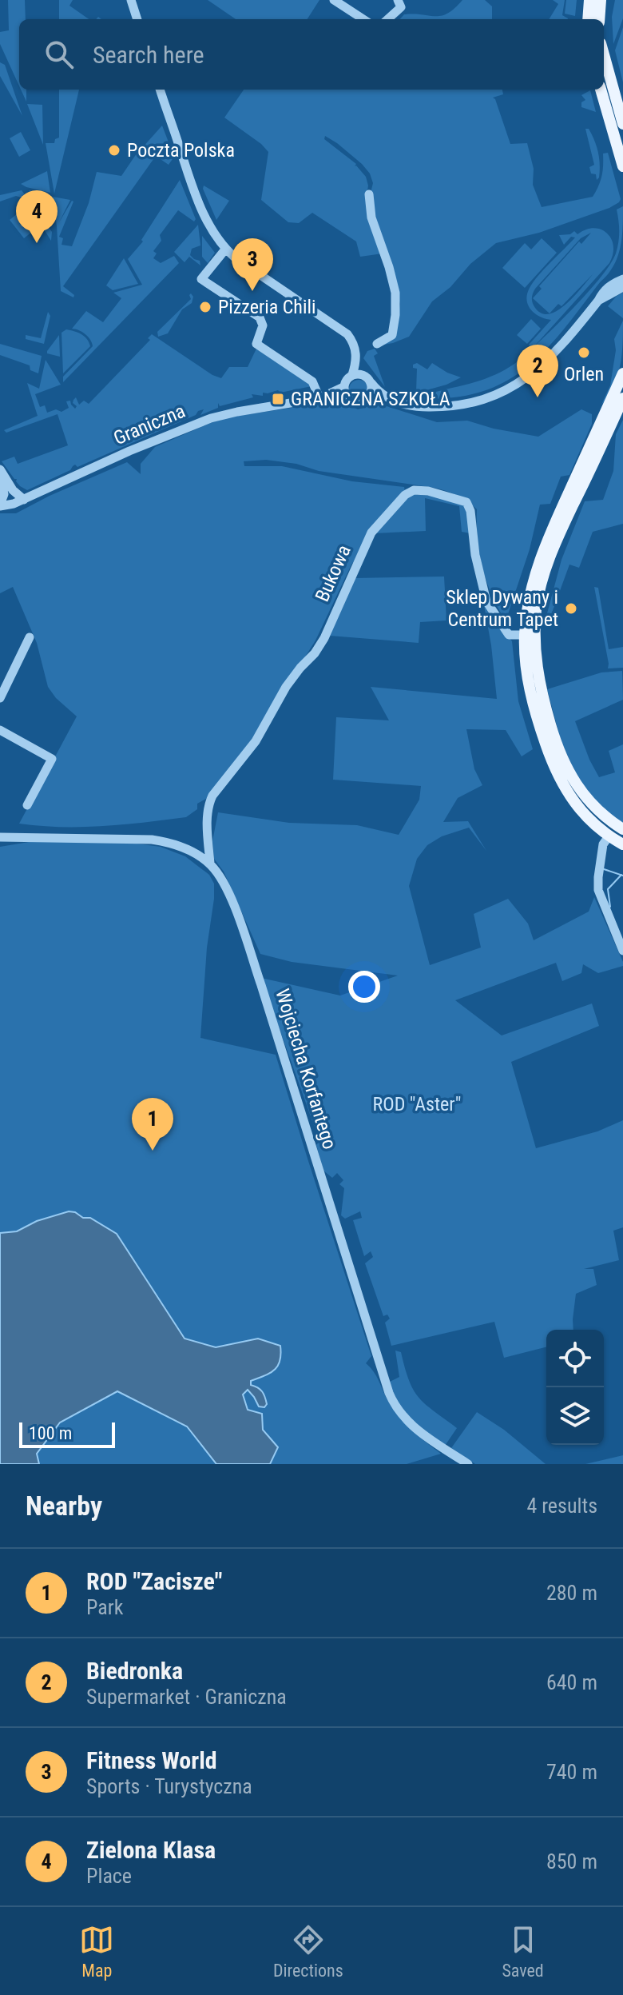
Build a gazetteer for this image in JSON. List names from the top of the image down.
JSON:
{
  "streets": {
    "street": ["Graniczna", "Bukowa", "Wojciecha Korfantego"]
  },
  "crossings": [
    ["Bukowa", "Wojciecha Korfantego"]
  ],
  "parks": ["ROD \"Aster\""],
  "places": {
    "other": [
      "Poczta Polska",
      "Pizzeria Chili",
      "Orlen",
      "Sklep Dywany i Centrum Tapet"
    ],
    "transit": ["GRANICZNA SZKOŁA"]
  },
  "scale_bar": "100 m",
  "page": {
    "search": "Search here",
    "pins": [
      "4",
      "3",
      "2",
      "1"
    ],
    "scale": "100 m",
    "heading": ["Nearby", "4 results"],
    "list": [
      {
        "mark": "1",
        "name": "ROD \"Zacisze\"",
        "note": "Park",
        "value": "280 m"
      },
      {
        "mark": "2",
        "name": "Biedronka",
        "note": "Supermarket · Graniczna",
        "value": "640 m"
      },
      {
        "mark": "3",
        "name": "Fitness World",
        "note": "Sports · Turystyczna",
        "value": "740 m"
      },
      {
        "mark": "4",
        "name": "Zielona Klasa",
        "note": "Place",
        "value": "850 m"
      }
    ],
    "nav": ["Map", "Directions", "Saved"]
  }
}
